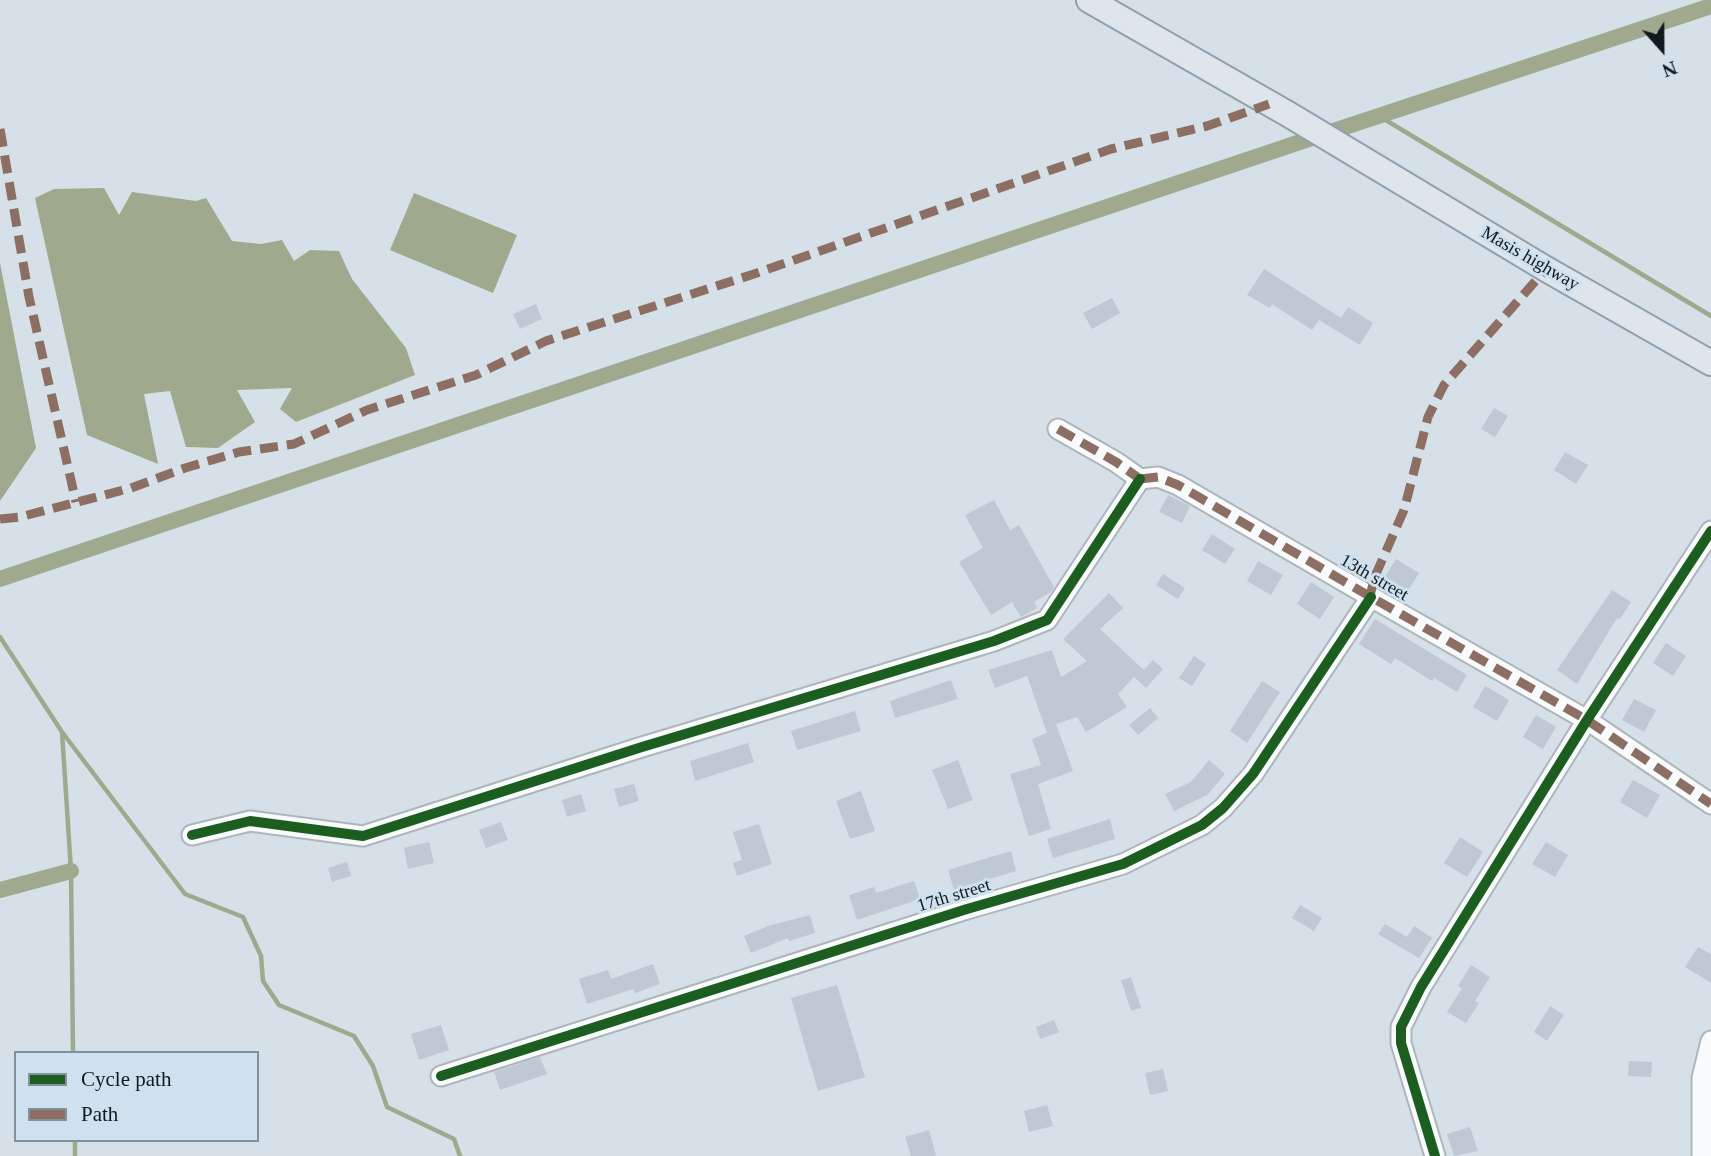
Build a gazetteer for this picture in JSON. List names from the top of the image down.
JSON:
{
  "streets": {
    "main road": ["Masis highway"],
    "street": ["13th street", "17th street"]
  },
  "crossings": [
    ["13th street", "17th street"]
  ],
  "legend": ["Cycle path", "Path"],
  "north": "bottom"
}
